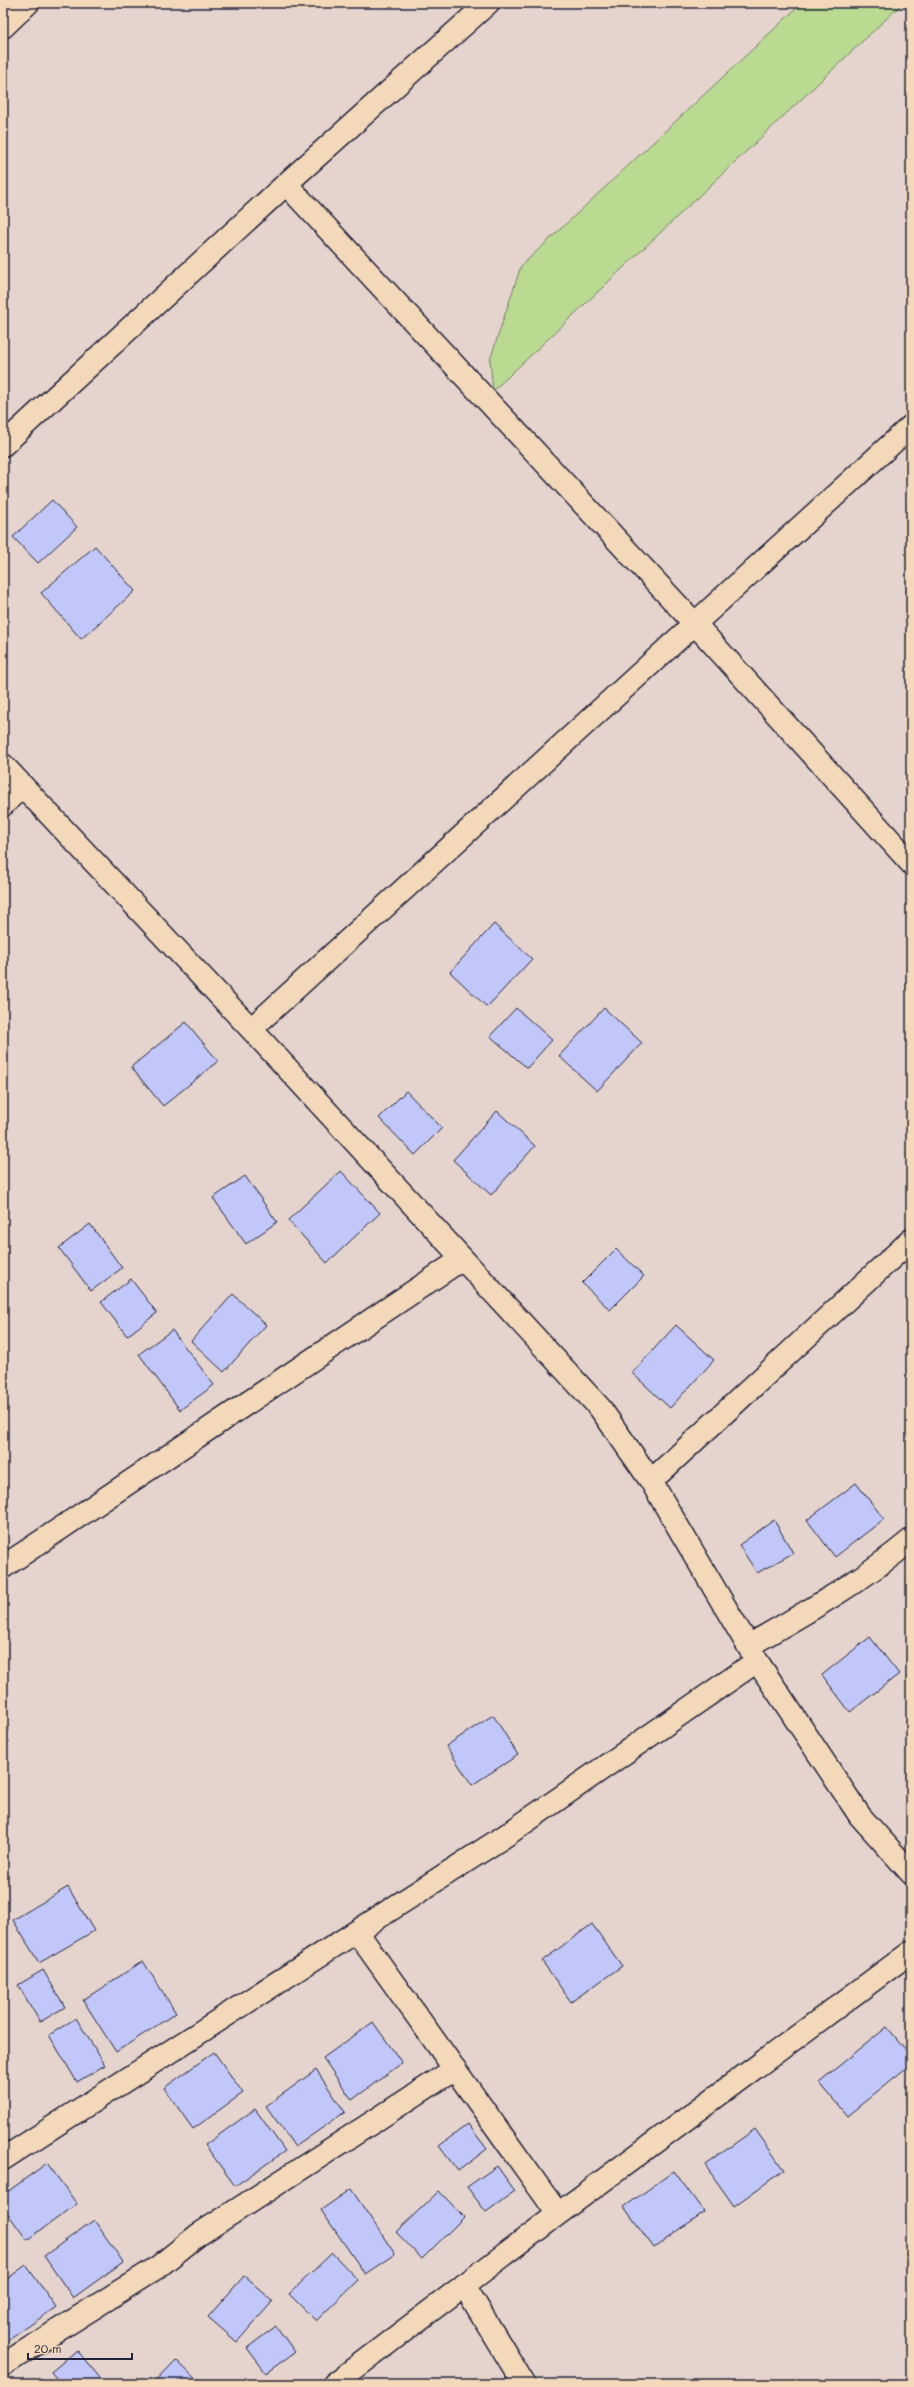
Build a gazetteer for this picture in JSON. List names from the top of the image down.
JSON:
{
  "scale_bar": "20 m"
}
